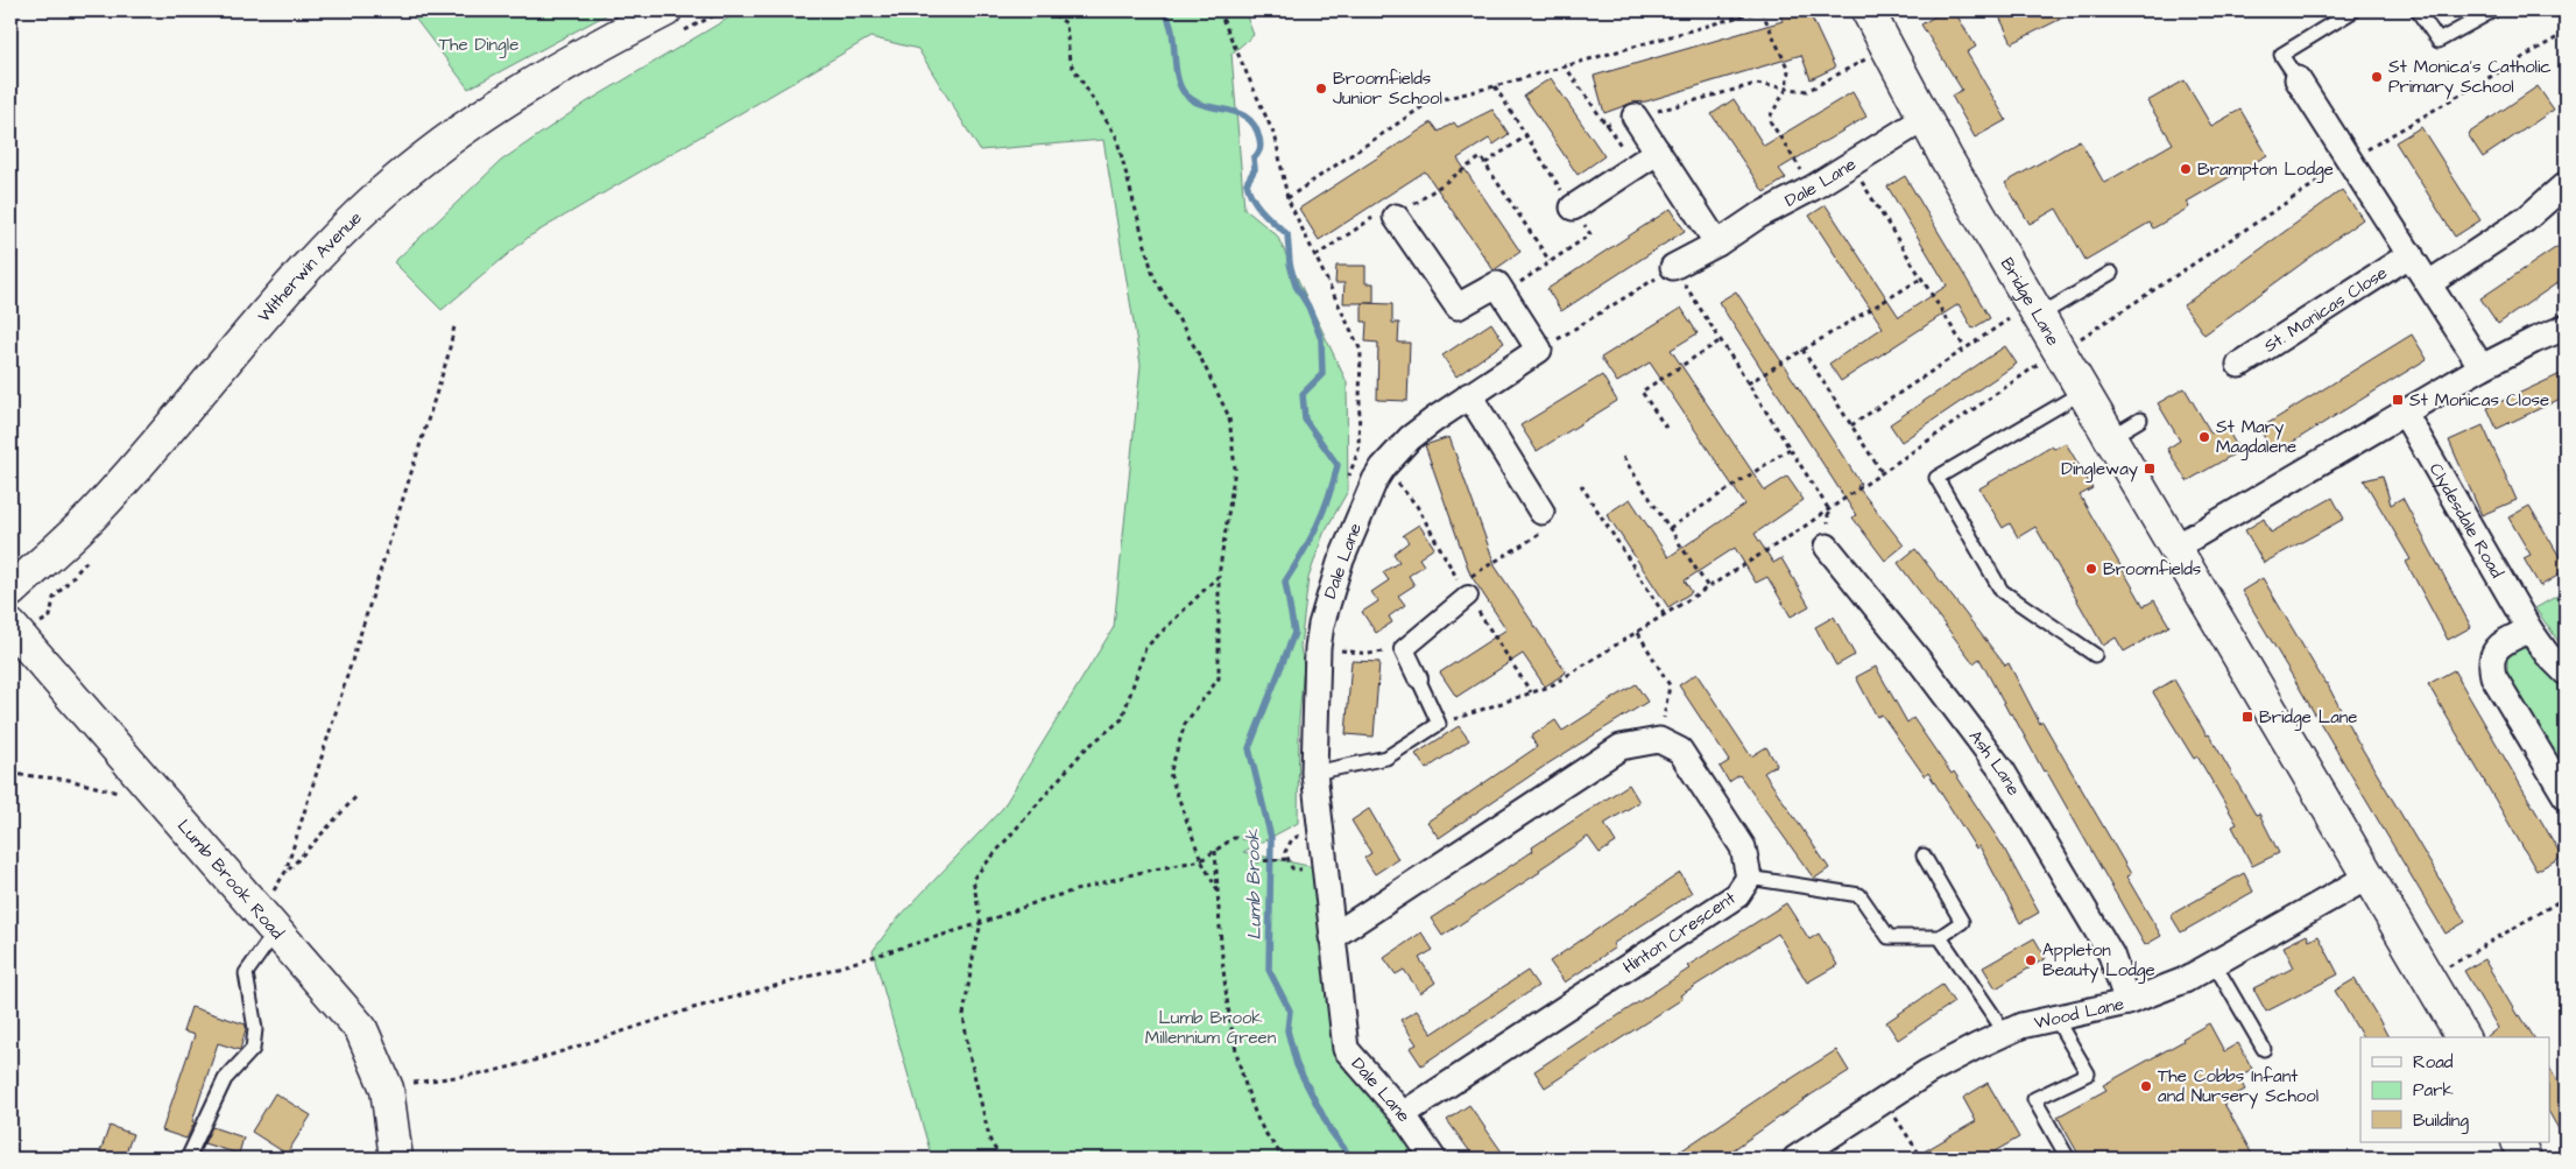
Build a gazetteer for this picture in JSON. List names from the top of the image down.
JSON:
{
  "streets": {
    "street": [
      "Dale Lane",
      "Witherwin Avenue",
      "Bridge Lane",
      "St. Monicas Close",
      "Clydesdale Road",
      "Ash Lane",
      "Lumb Brook Road",
      "Hinton Crescent",
      "Wood Lane"
    ]
  },
  "crossings": [
    ["Dale Lane", "Bridge Lane"],
    ["Dale Lane", "Hinton Crescent"],
    ["Bridge Lane", "Wood Lane"],
    ["Ash Lane", "Wood Lane"]
  ],
  "water": ["Lumb Brook"],
  "parks": ["The Dingle", "Lumb Brook Millennium Green"],
  "places": {
    "other": [
      "St Monica's Catholic Primary School",
      "Broomfields Junior School",
      "Brampton Lodge",
      "St Mary Magdalene",
      "Broomfields",
      "Appleton Beauty Lodge",
      "The Cobbs Infant and Nursery School"
    ],
    "transit": ["St Monicas Close", "Dingleway", "Bridge Lane"]
  },
  "legend": ["Road", "Park", "Building"]
}
